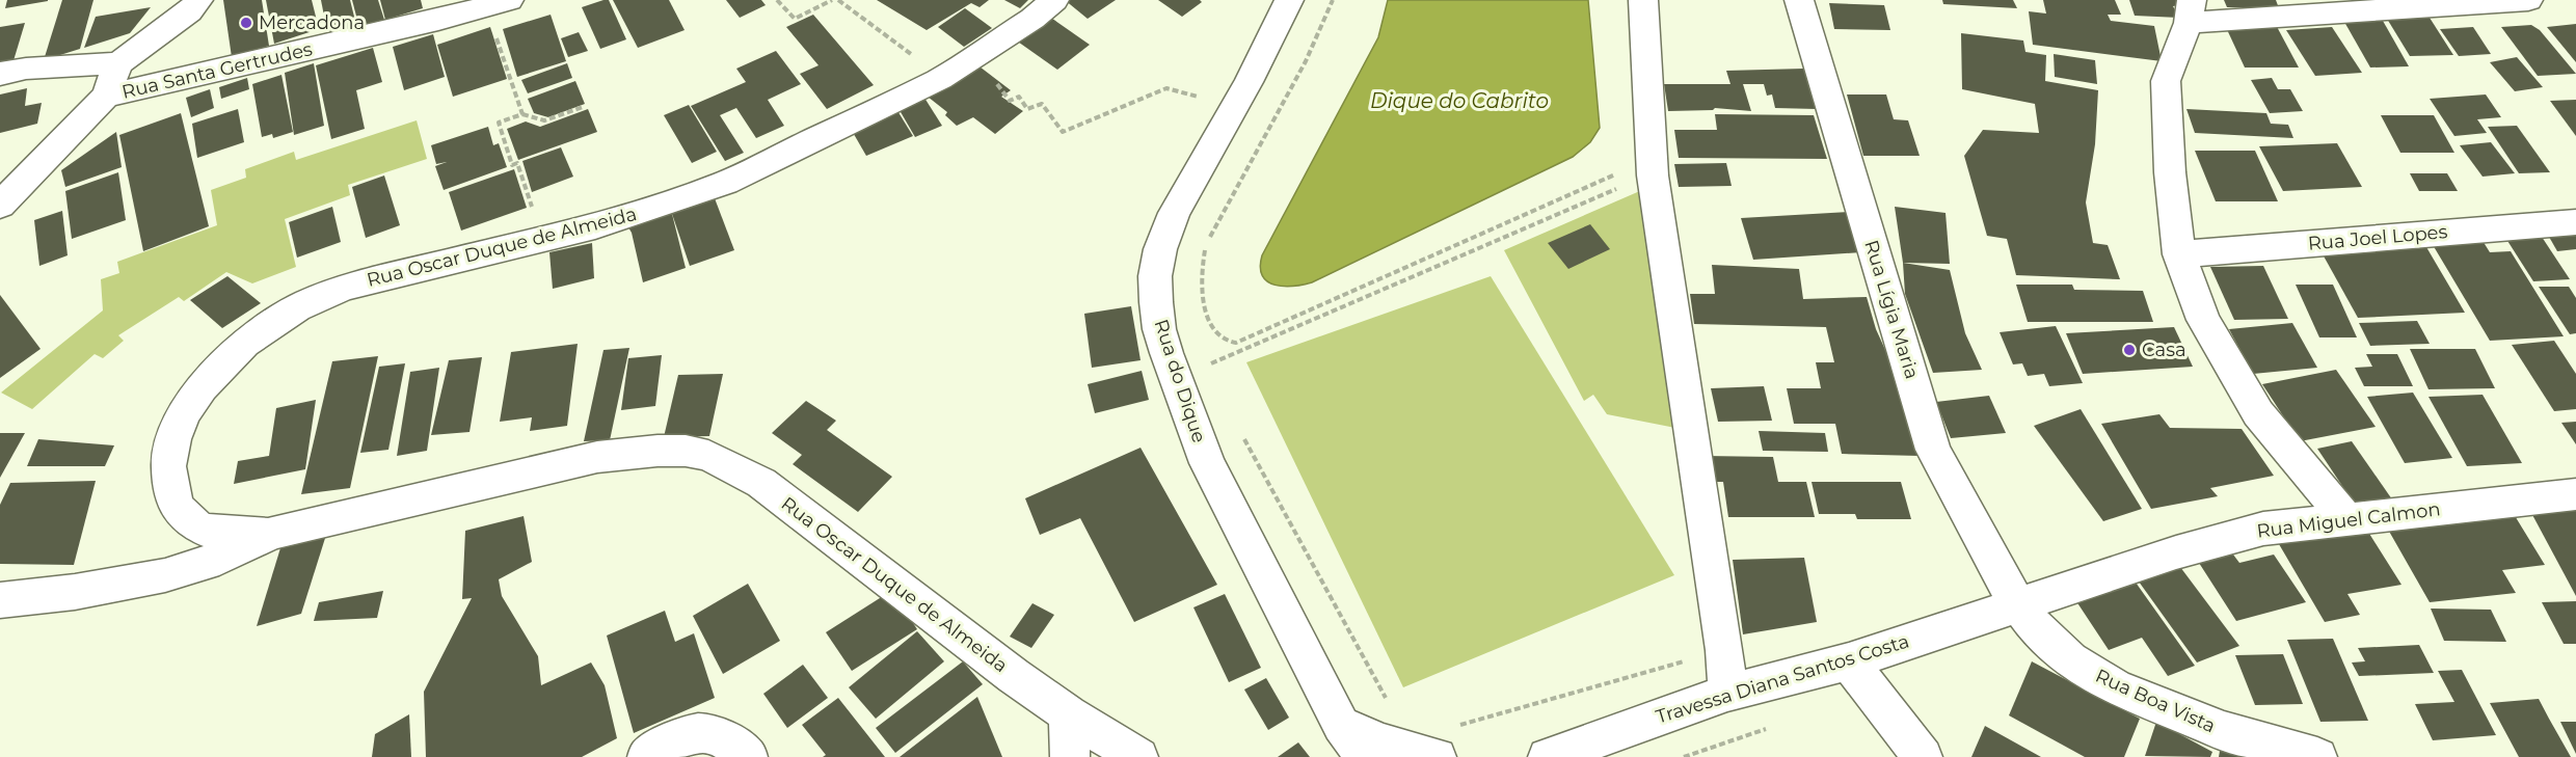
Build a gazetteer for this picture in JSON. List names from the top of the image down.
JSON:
{
  "streets": {
    "street": [
      "Rua Santa Gertrudes",
      "Rua Joel Lopes",
      "Rua Oscar Duque de Almeida",
      "Rua Lígia Maria",
      "Rua do Dique",
      "Rua Miguel Calmon",
      "Travessa Diana Santos Costa",
      "Rua Boa Vista"
    ]
  },
  "crossings": [
    ["Rua Lígia Maria", "Rua Miguel Calmon"],
    ["Rua Lígia Maria", "Travessa Diana Santos Costa"],
    ["Rua Lígia Maria", "Rua Boa Vista"],
    ["Rua Miguel Calmon", "Travessa Diana Santos Costa"],
    ["Rua Miguel Calmon", "Rua Boa Vista"],
    ["Travessa Diana Santos Costa", "Rua Boa Vista"]
  ],
  "water": ["Dique do Cabrito"],
  "places": ["Mercadona", "Casa"]
}
